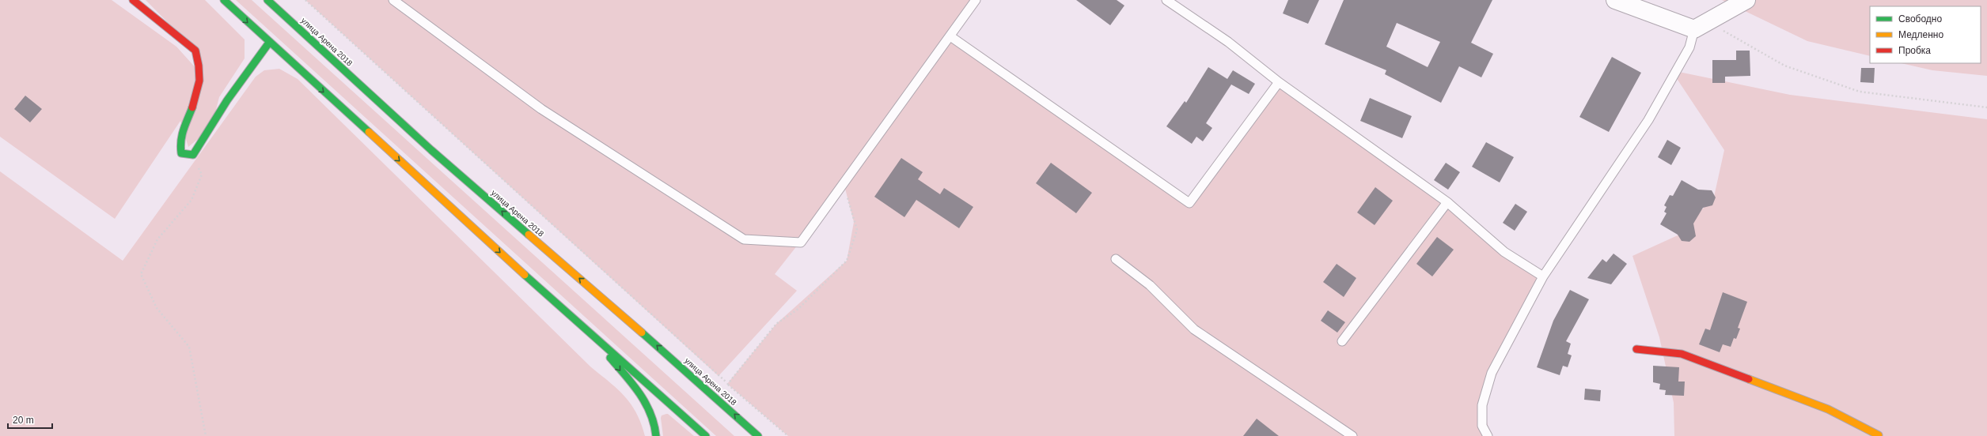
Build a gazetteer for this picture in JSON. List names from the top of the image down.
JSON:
{
  "streets": {
    "main road": ["улица Арена 2018"]
  },
  "legend": ["Свободно", "Медленно", "Пробка"],
  "scale_bar": "20 m"
}
